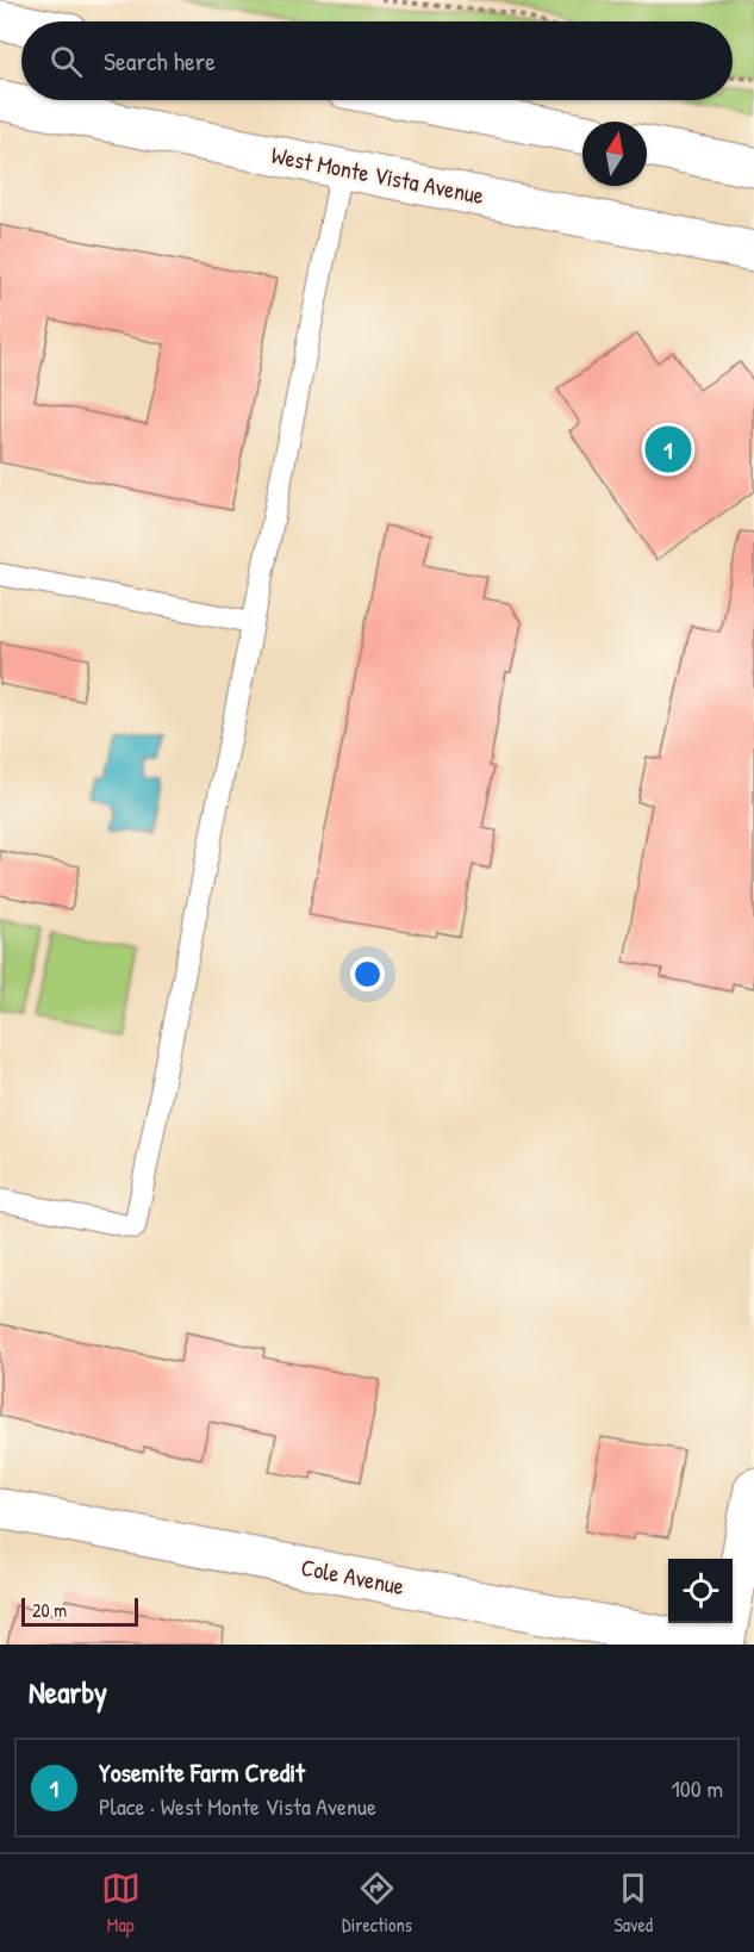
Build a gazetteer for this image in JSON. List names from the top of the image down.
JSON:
{
  "streets": {
    "main road": ["West Monte Vista Avenue", "Cole Avenue"]
  },
  "scale_bar": "20 m",
  "north": "top",
  "page": {
    "search": "Search here",
    "pins": "1",
    "scale": "20 m",
    "heading": "Nearby",
    "list": [
      {
        "mark": "1",
        "name": "Yosemite Farm Credit",
        "note": "Place · West Monte Vista Avenue",
        "value": "100 m"
      }
    ],
    "nav": ["Map", "Directions", "Saved"]
  }
}
